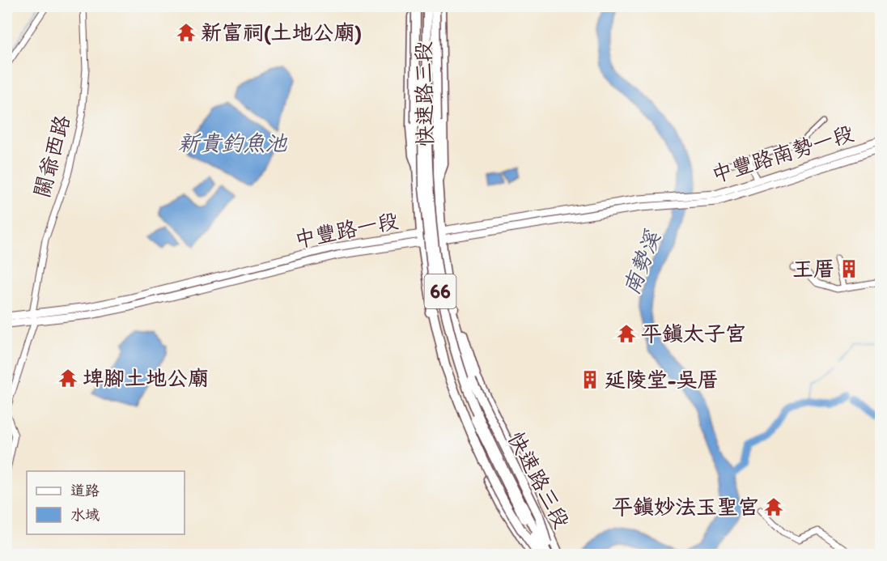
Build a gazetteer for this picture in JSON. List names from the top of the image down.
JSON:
{
  "streets": {
    "main road": [
      "快速路三段",
      "中豐路南勢一段",
      "中豐路一段",
      "66"
    ],
    "street": ["關爺西路"]
  },
  "crossings": [
    ["快速路三段", "中豐路一段"],
    ["快速路三段", "66"],
    ["中豐路南勢一段", "中豐路一段"],
    ["關爺西路", "中豐路一段"]
  ],
  "water": ["新貴釣魚池", "南勢溪"],
  "places": {
    "temple": [
      "新富祠(土地公廟)",
      "平鎮太子宮",
      "埤腳土地公廟",
      "平鎮妙法玉聖宮"
    ],
    "building": ["王厝", "延陵堂-吳厝"]
  },
  "legend": ["道路", "水域"]
}
